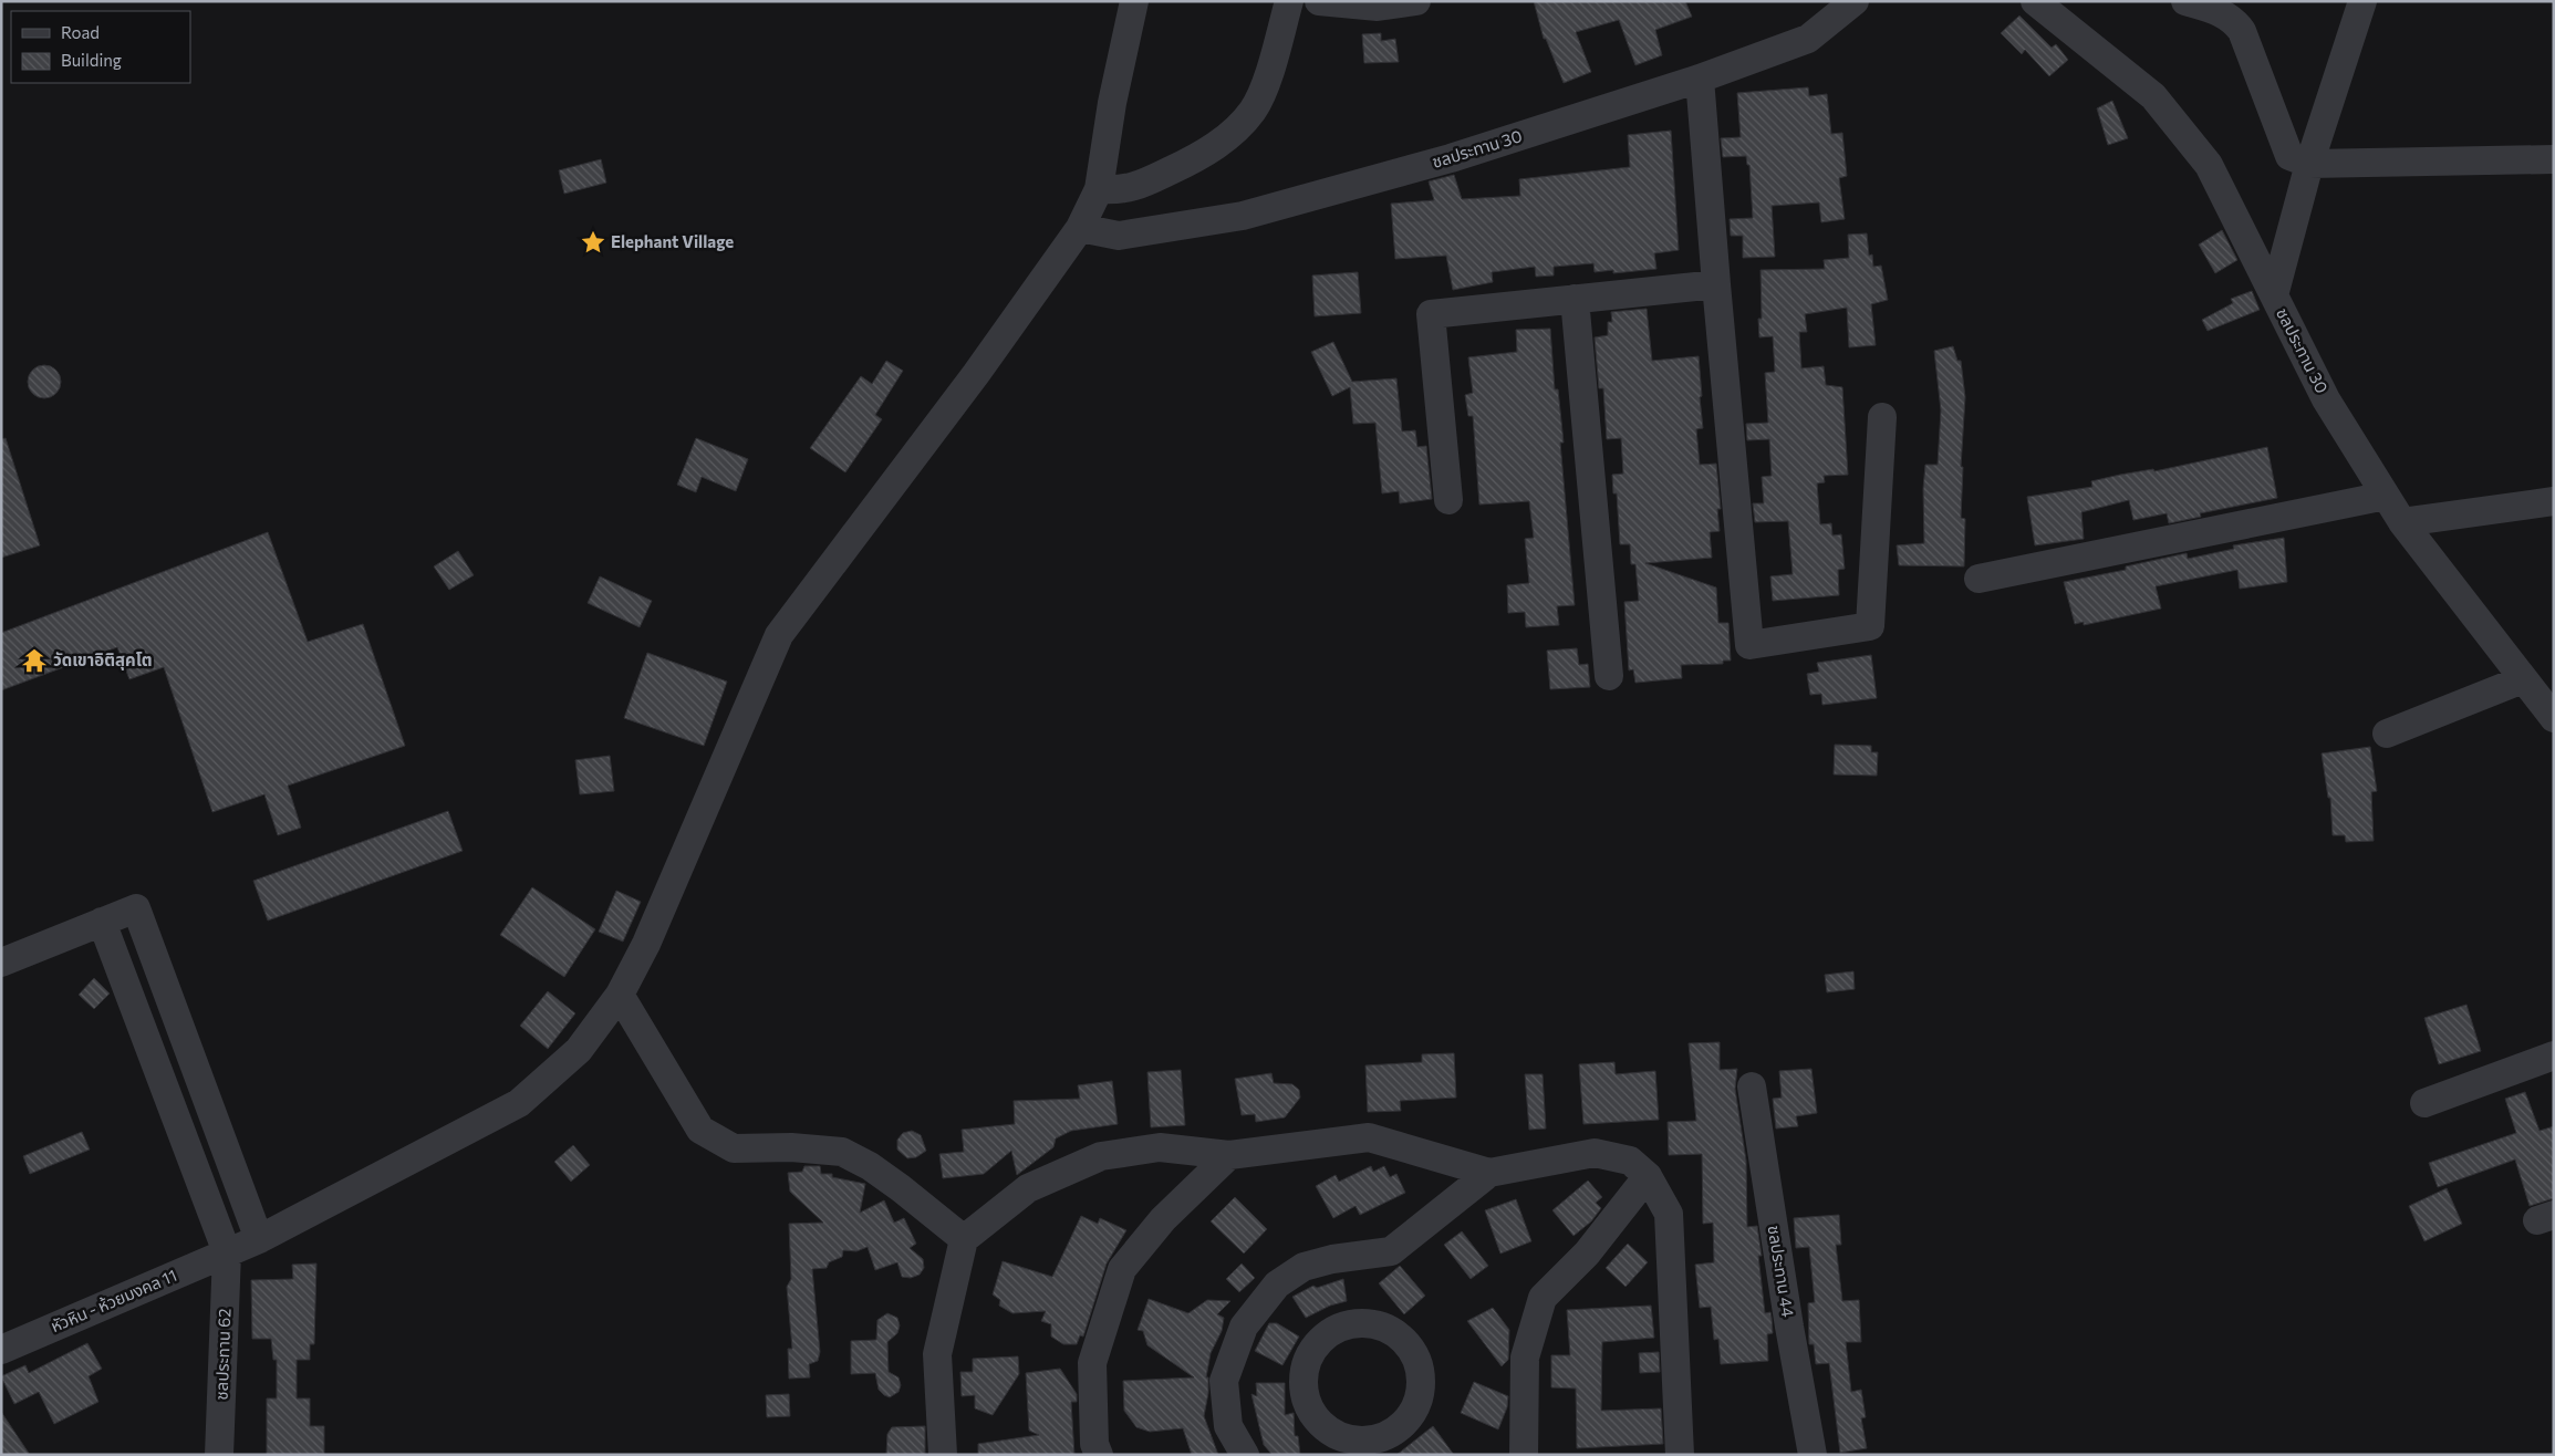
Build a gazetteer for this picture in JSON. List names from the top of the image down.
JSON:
{
  "streets": {
    "street": [
      "ชลประทาน 30",
      "ชลประทาน 44",
      "หัวหิน - ห้วยมงคล 11",
      "ชลประทาน 62"
    ]
  },
  "crossings": [
    ["ชลประทาน 30", "หัวหิน - ห้วยมงคล 11"],
    ["หัวหิน - ห้วยมงคล 11", "ชลประทาน 62"]
  ],
  "places": {
    "place": ["Elephant Village"],
    "temple": ["วัดเขาอิติสุคโต"]
  },
  "legend": ["Road", "Building"]
}
